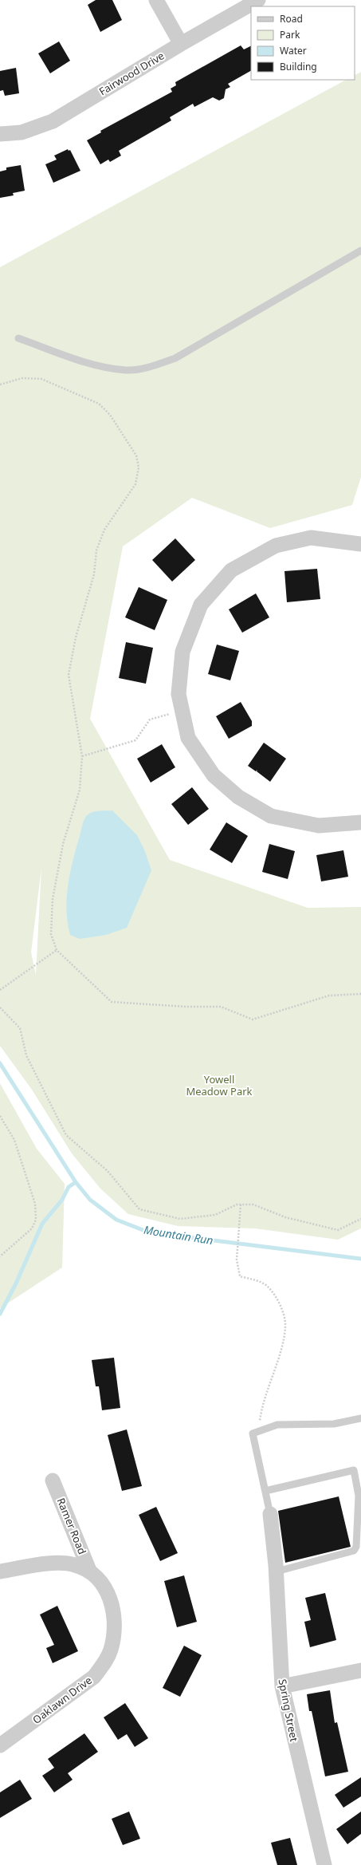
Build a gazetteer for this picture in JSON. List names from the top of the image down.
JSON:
{
  "streets": {
    "street": [
      "Fairwood Drive",
      "Ramer Road",
      "Oaklawn Drive",
      "Spring Street"
    ]
  },
  "crossings": [
    ["Ramer Road", "Oaklawn Drive"]
  ],
  "water": ["Mountain Run"],
  "parks": ["Yowell Meadow Park"],
  "legend": [
    "Road",
    "Park",
    "Water",
    "Building"
  ]
}
